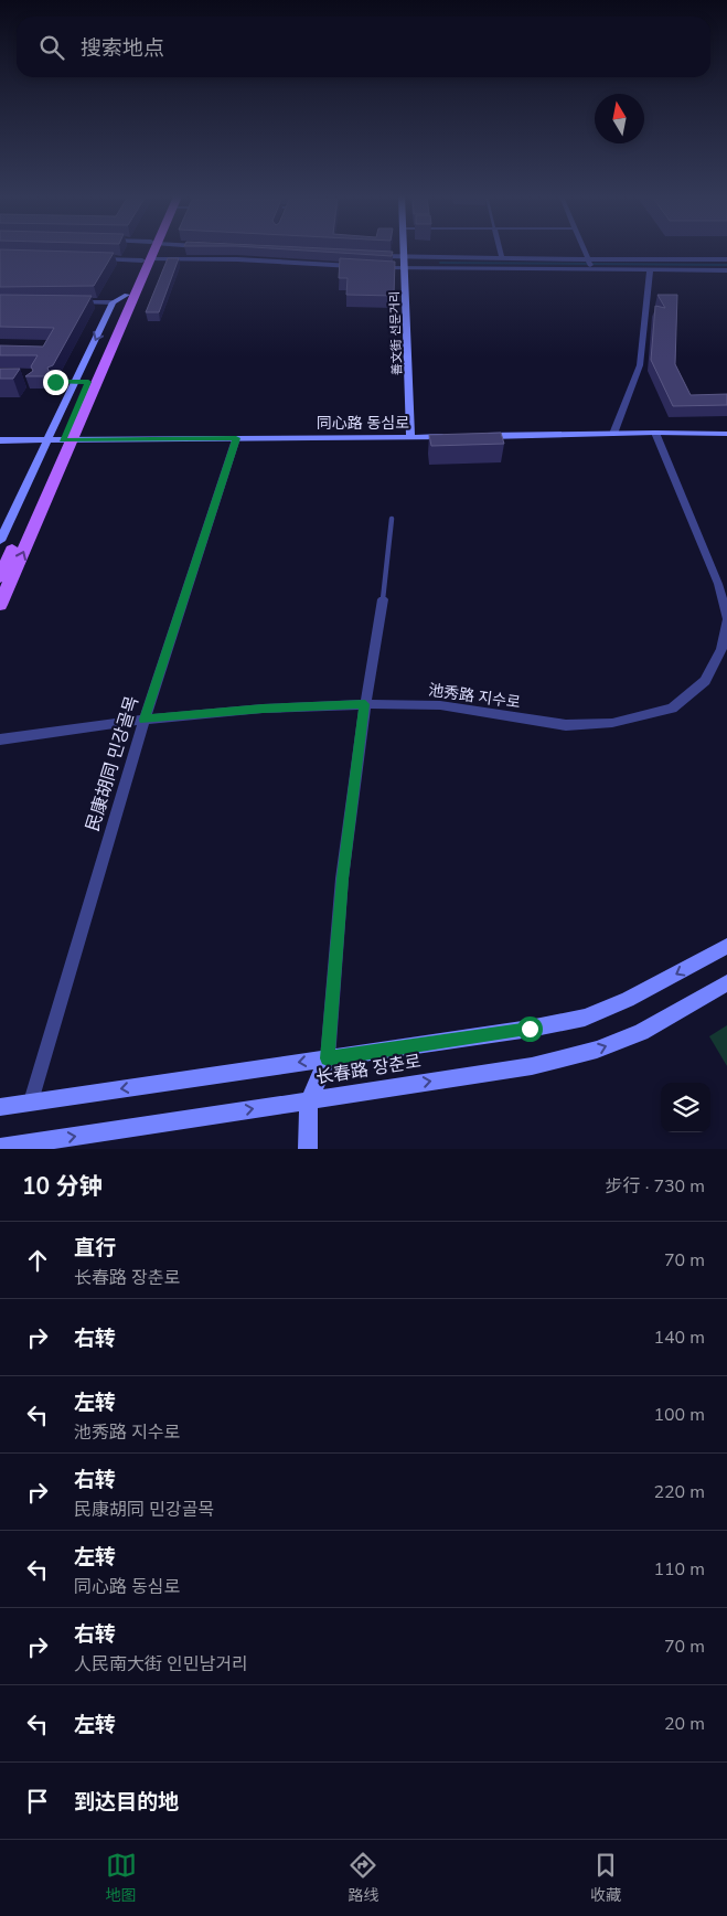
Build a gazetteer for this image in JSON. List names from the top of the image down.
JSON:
{
  "streets": {
    "street": [
      "善文街 선문거리",
      "同心路 동심로",
      "池秀路 지수로",
      "民康胡同 민강골목",
      "长春路 장춘로"
    ]
  },
  "crossings": [
    ["善文街 선문거리", "同心路 동심로"],
    ["同心路 동심로", "民康胡同 민강골목"],
    ["池秀路 지수로", "民康胡同 민강골목"],
    ["民康胡同 민강골목", "长春路 장춘로"]
  ],
  "north": "top",
  "page": {
    "search": "搜索地点",
    "heading": ["10 分钟", "步行 · 730 m"],
    "list": [
      ["直行", "长春路 장춘로", "70 m"],
      ["右转", "140 m"],
      ["左转", "池秀路 지수로", "100 m"],
      ["右转", "民康胡同 민강골목", "220 m"],
      ["左转", "同心路 동심로", "110 m"],
      ["右转", "人民南大街 인민남거리", "70 m"],
      ["左转", "20 m"],
      "到达目的地"
    ],
    "nav": ["地图", "路线", "收藏"]
  }
}
